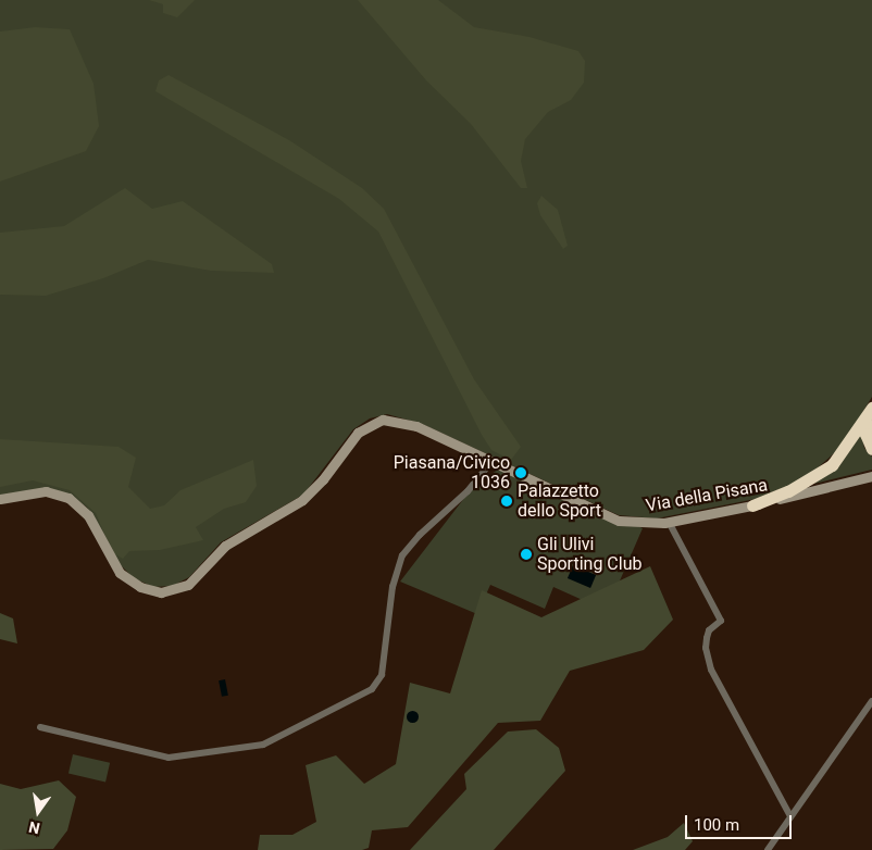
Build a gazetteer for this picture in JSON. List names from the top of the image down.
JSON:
{
  "streets": {
    "main road": ["Via della Pisana"]
  },
  "places": ["Piasana/Civico 1036", "Palazzetto dello Sport", "Gli Ulivi Sporting Club"],
  "scale_bar": "100 m",
  "north": "bottom"
}
